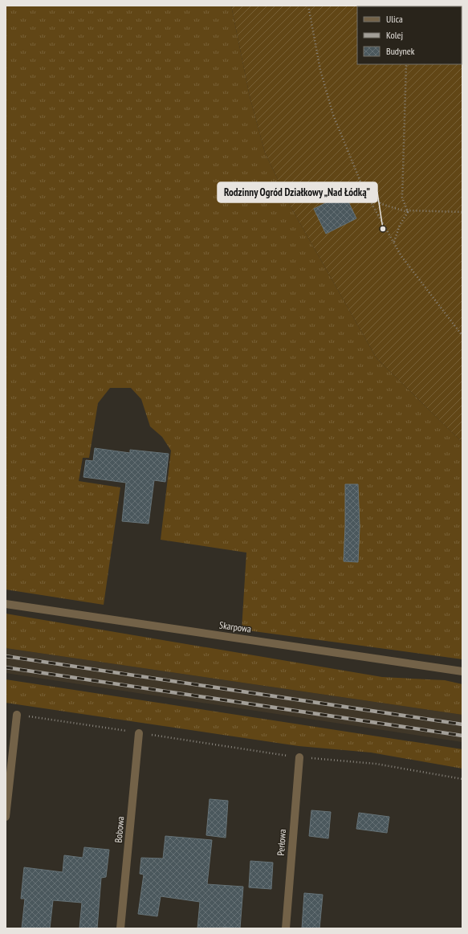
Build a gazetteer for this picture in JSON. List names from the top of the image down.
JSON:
{
  "streets": {
    "street": ["Skarpowa", "Bobowa", "Perłowa"]
  },
  "places": ["Rodzinny Ogród Działkowy „Nad Łódką”"],
  "legend": ["Ulica", "Kolej", "Budynek"]
}
